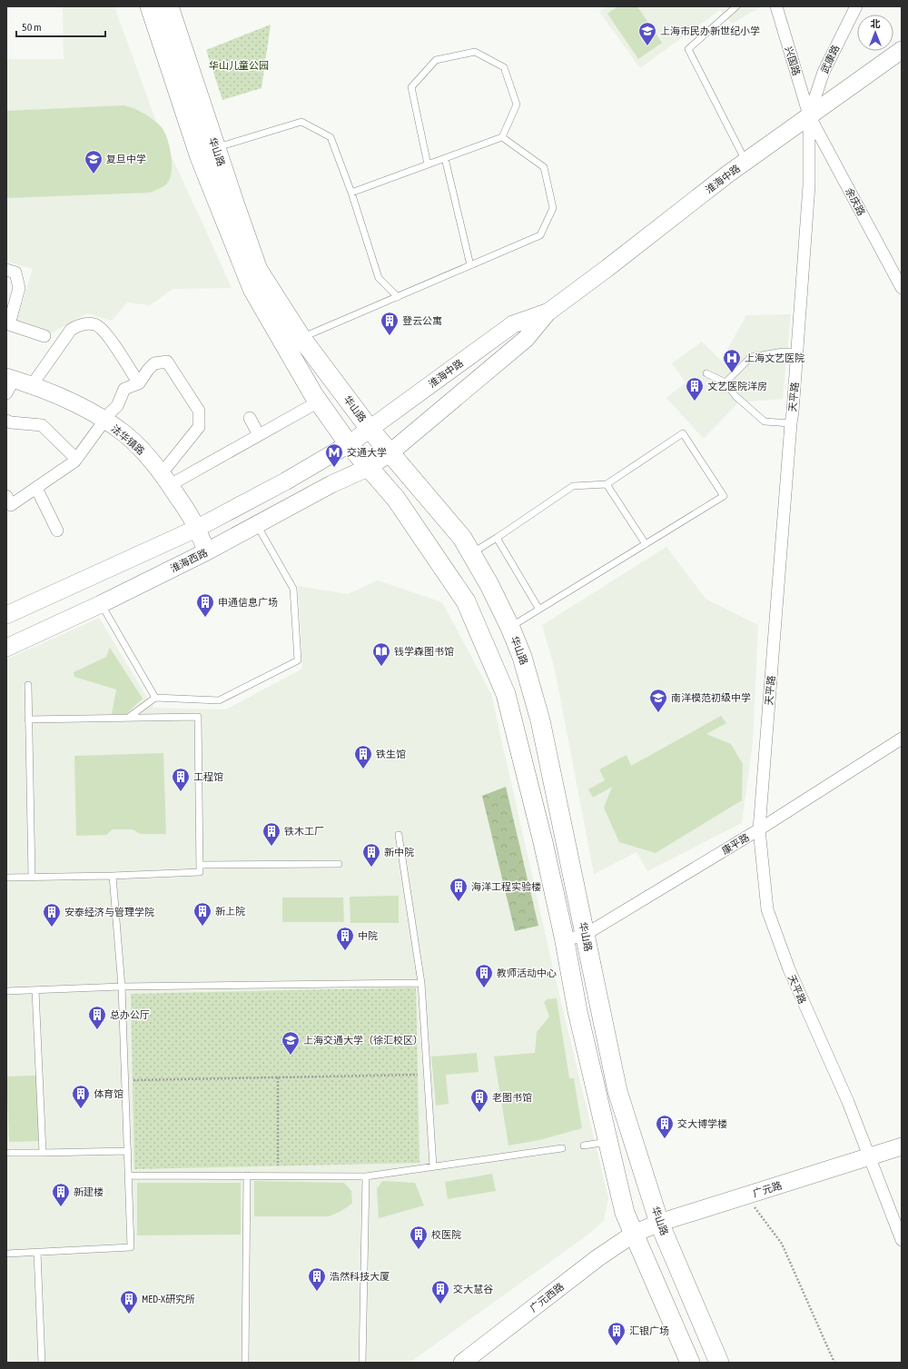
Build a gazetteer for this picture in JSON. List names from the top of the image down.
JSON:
{
  "streets": {
    "main road": [
      "华山路",
      "淮海中路",
      "法华镇路",
      "淮海西路",
      "广元路",
      "广元西路"
    ],
    "street": [
      "武康路",
      "兴国路",
      "余庆路",
      "天平路",
      "康平路"
    ]
  },
  "crossings": [
    ["武康路", "兴国路"],
    ["武康路", "淮海中路"],
    ["武康路", "余庆路"],
    ["武康路", "天平路"],
    ["兴国路", "淮海中路"],
    ["兴国路", "余庆路"],
    ["兴国路", "天平路"],
    ["华山路", "淮海中路"],
    ["华山路", "淮海西路"],
    ["华山路", "康平路"],
    ["华山路", "广元路"],
    ["华山路", "广元西路"],
    ["淮海中路", "余庆路"],
    ["淮海中路", "天平路"],
    ["淮海中路", "淮海西路"],
    ["余庆路", "天平路"],
    ["天平路", "康平路"],
    ["天平路", "广元路"],
    ["法华镇路", "淮海西路"],
    ["广元路", "广元西路"]
  ],
  "parks": ["华山儿童公园"],
  "places": {
    "school or university": [
      "上海市民办新世纪小学",
      "复旦中学",
      "南洋模范初级中学",
      "上海交通大学（徐汇校区）"
    ],
    "building": [
      "登云公寓",
      "文艺医院洋房",
      "申通信息广场",
      "铁生馆",
      "工程馆",
      "铁木工厂",
      "新中院",
      "海洋工程实验楼",
      "新上院",
      "安泰经济与管理学院",
      "中院",
      "教师活动中心",
      "总办公厅",
      "体育馆",
      "老图书馆",
      "交大博学楼",
      "新建楼",
      "校医院",
      "浩然科技大厦",
      "交大慧谷",
      "MED-X研究所",
      "汇银广场"
    ],
    "hospital": ["上海文艺医院"],
    "metro station": ["交通大学"],
    "library": ["钱学森图书馆"]
  },
  "scale_bar": "50 m",
  "north": "top"
}
